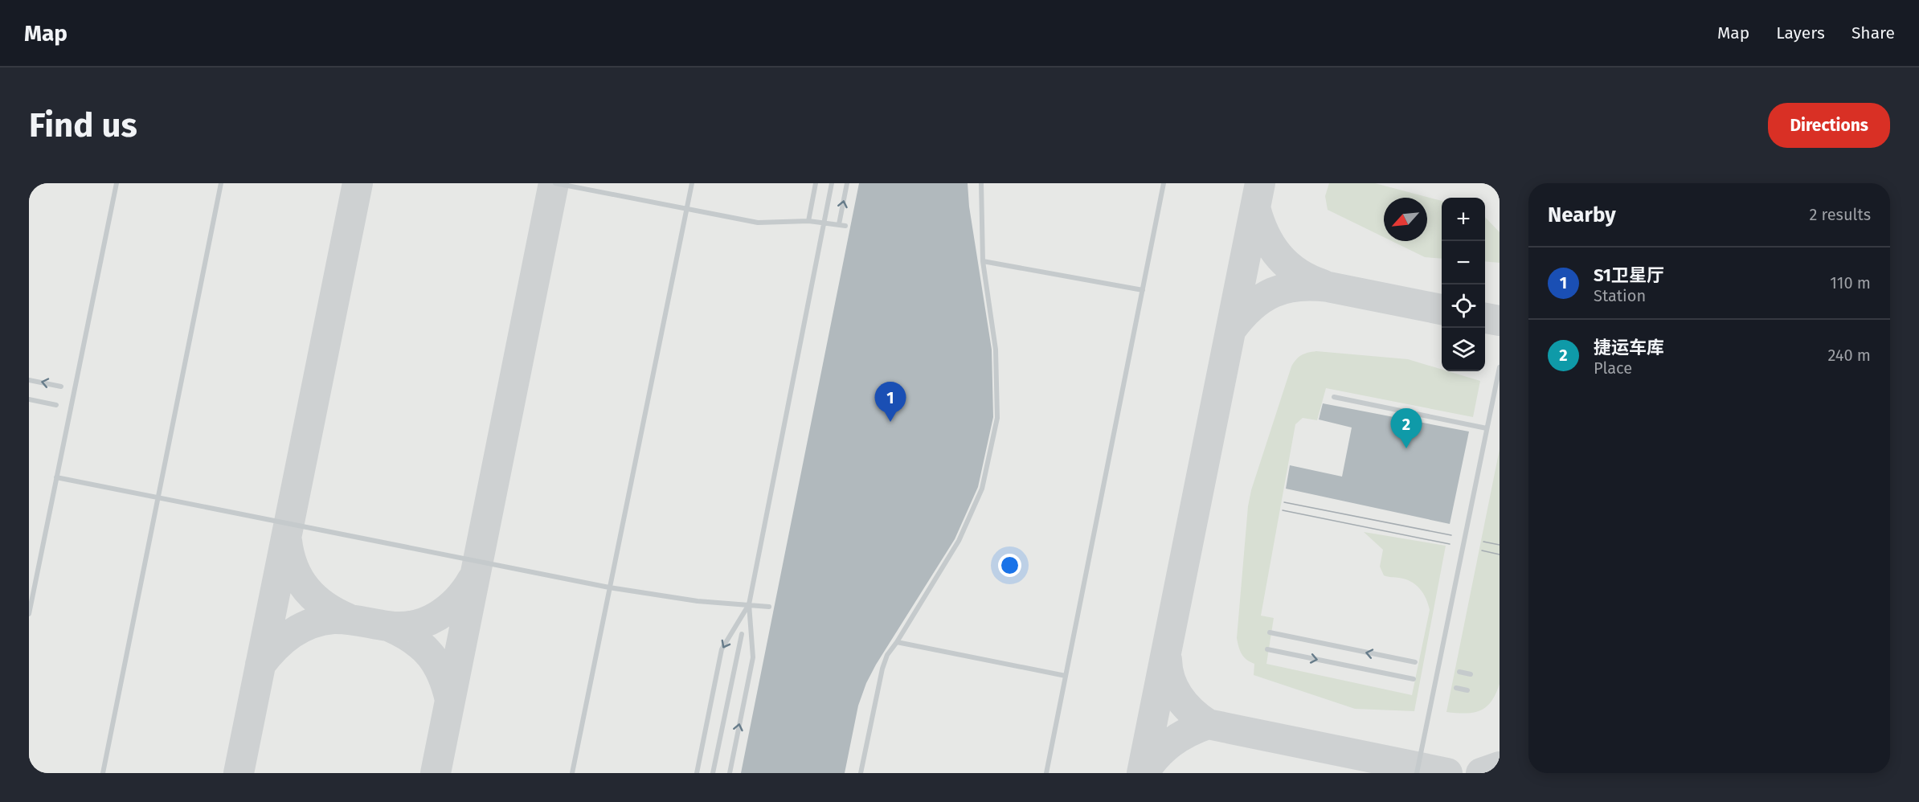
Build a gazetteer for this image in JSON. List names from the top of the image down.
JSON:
{
  "north": "bottom left",
  "page": {
    "header": "Map",
    "nav": ["Map", "Layers", "Share"],
    "buttons": "Directions",
    "title": "Find us",
    "heading": ["Nearby", "2 results"],
    "map_buttons": ["+", "−"],
    "list": [
      {
        "mark": "1",
        "name": "S1卫星厅",
        "note": "Station",
        "value": "110 m"
      },
      {
        "mark": "2",
        "name": "捷运车库",
        "note": "Place",
        "value": "240 m"
      }
    ],
    "pins": ["1", "2"]
  }
}
